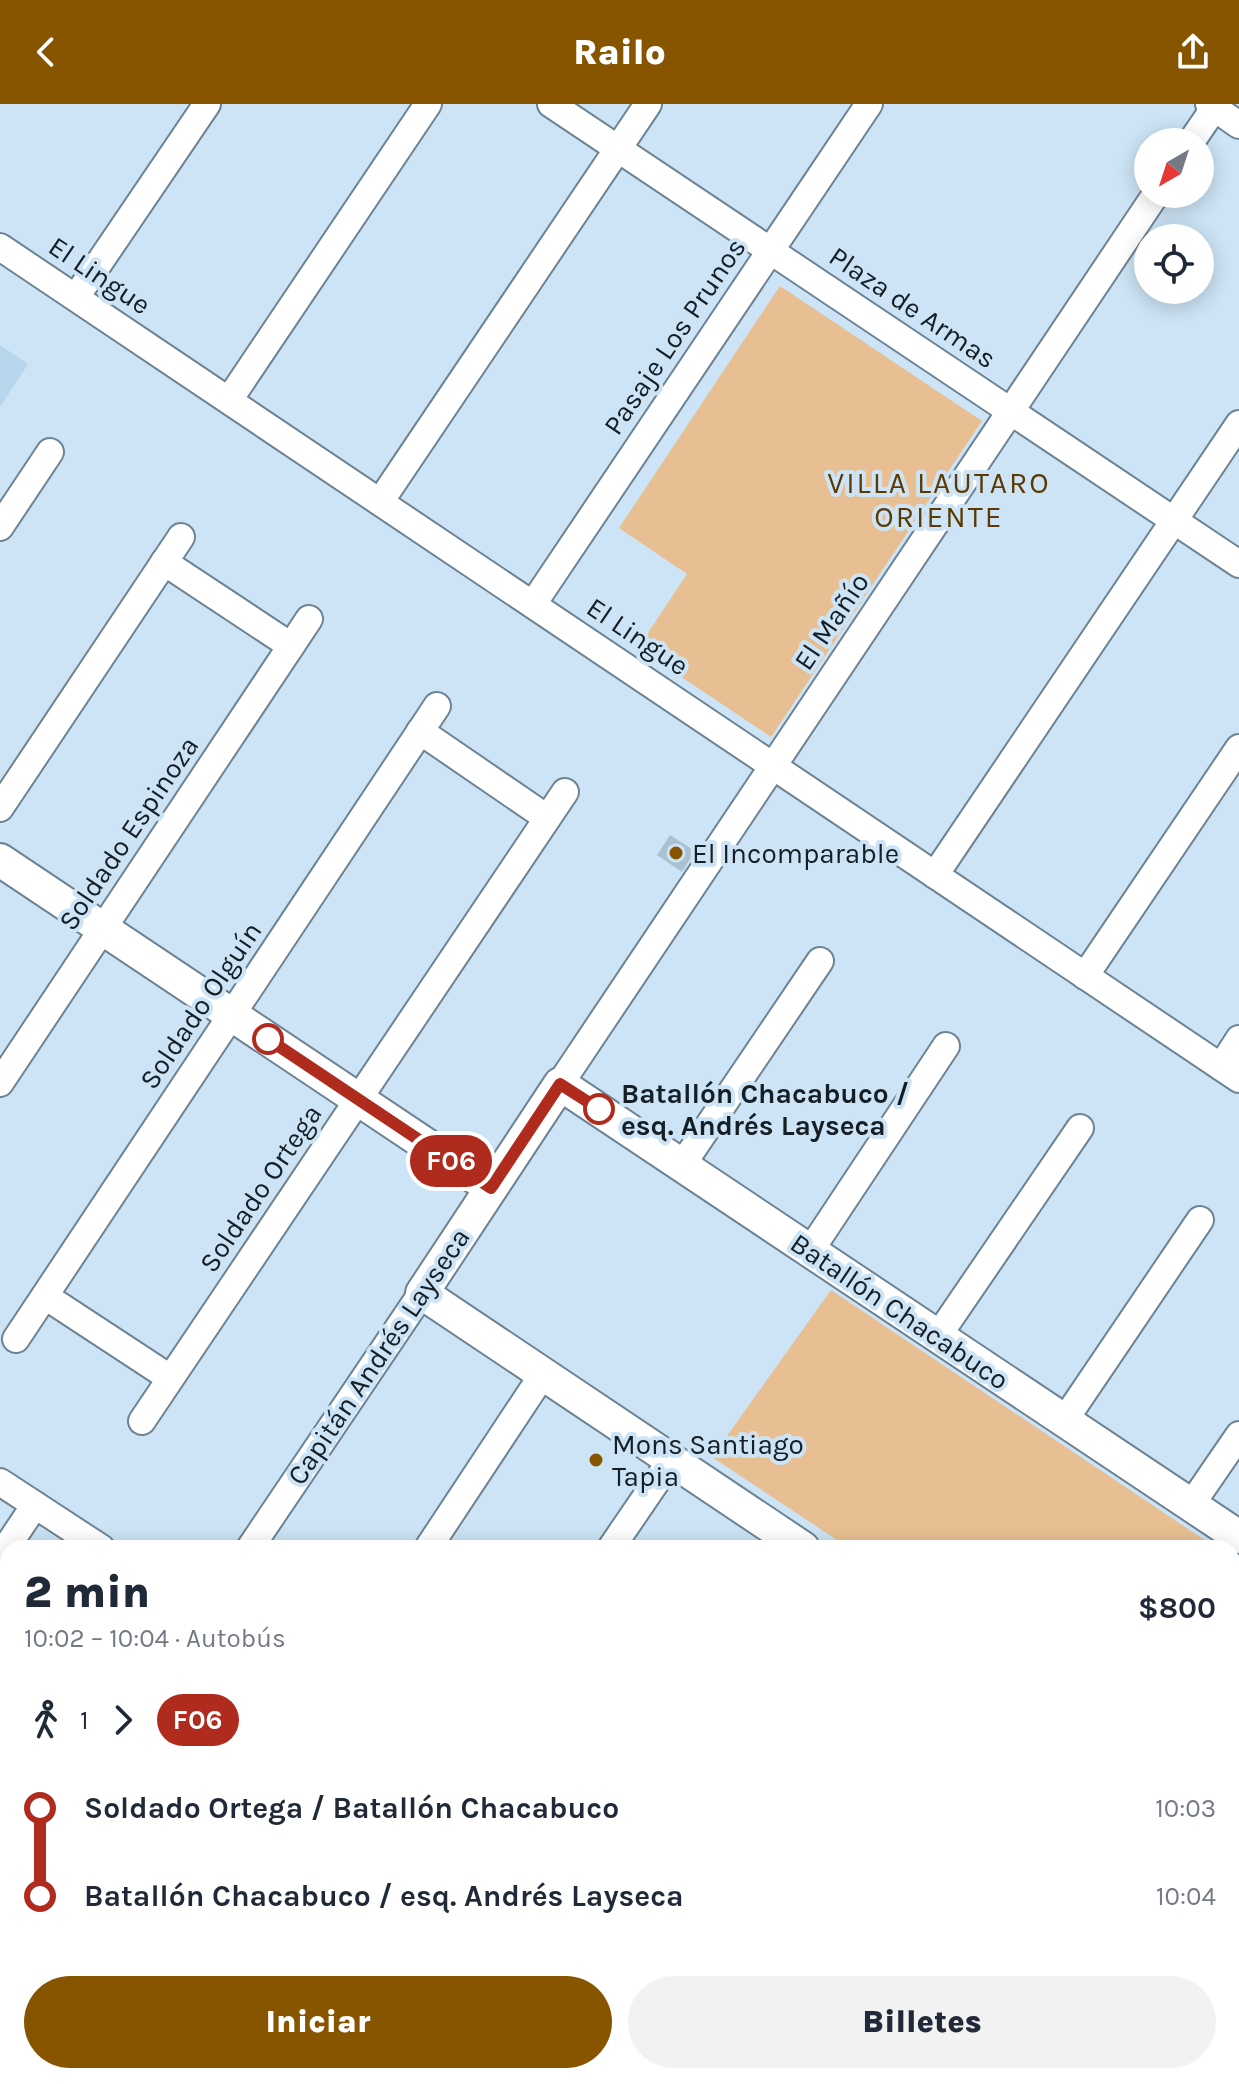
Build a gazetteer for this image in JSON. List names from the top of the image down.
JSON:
{
  "streets": {
    "street": [
      "El Lingue",
      "Plaza de Armas",
      "Pasaje Los Prunos",
      "El Mañío",
      "Soldado Espinoza",
      "Soldado Olguín",
      "Soldado Ortega",
      "Batallón Chacabuco",
      "Capitán Andrés Layseca"
    ]
  },
  "crossings": [
    ["El Lingue", "Pasaje Los Prunos"],
    ["El Lingue", "El Mañío"],
    ["El Lingue", "Capitán Andrés Layseca"],
    ["Plaza de Armas", "Pasaje Los Prunos"],
    ["Plaza de Armas", "El Mañío"],
    ["El Mañío", "Capitán Andrés Layseca"],
    ["Batallón Chacabuco", "Capitán Andrés Layseca"]
  ],
  "districts": ["VILLA LAUTARO ORIENTE"],
  "places": ["El Incomparable", "Batallón Chacabuco / esq. Andrés Layseca", "Mons Santiago Tapia"],
  "lines": ["bus line F06"],
  "north": "bottom left",
  "page": {
    "header": "Railo",
    "on_map": "F06",
    "heading": ["2 min", "10:02 – 10:04 · Autobús", "$800"],
    "legs": ["1", "F06"],
    "list": [
      {
        "name": "Soldado Ortega / Batallón Chacabuco",
        "value": "10:03"
      },
      {
        "name": "Batallón Chacabuco / esq. Andrés Layseca",
        "value": "10:04"
      }
    ],
    "buttons": ["Iniciar", "Billetes"]
  }
}
